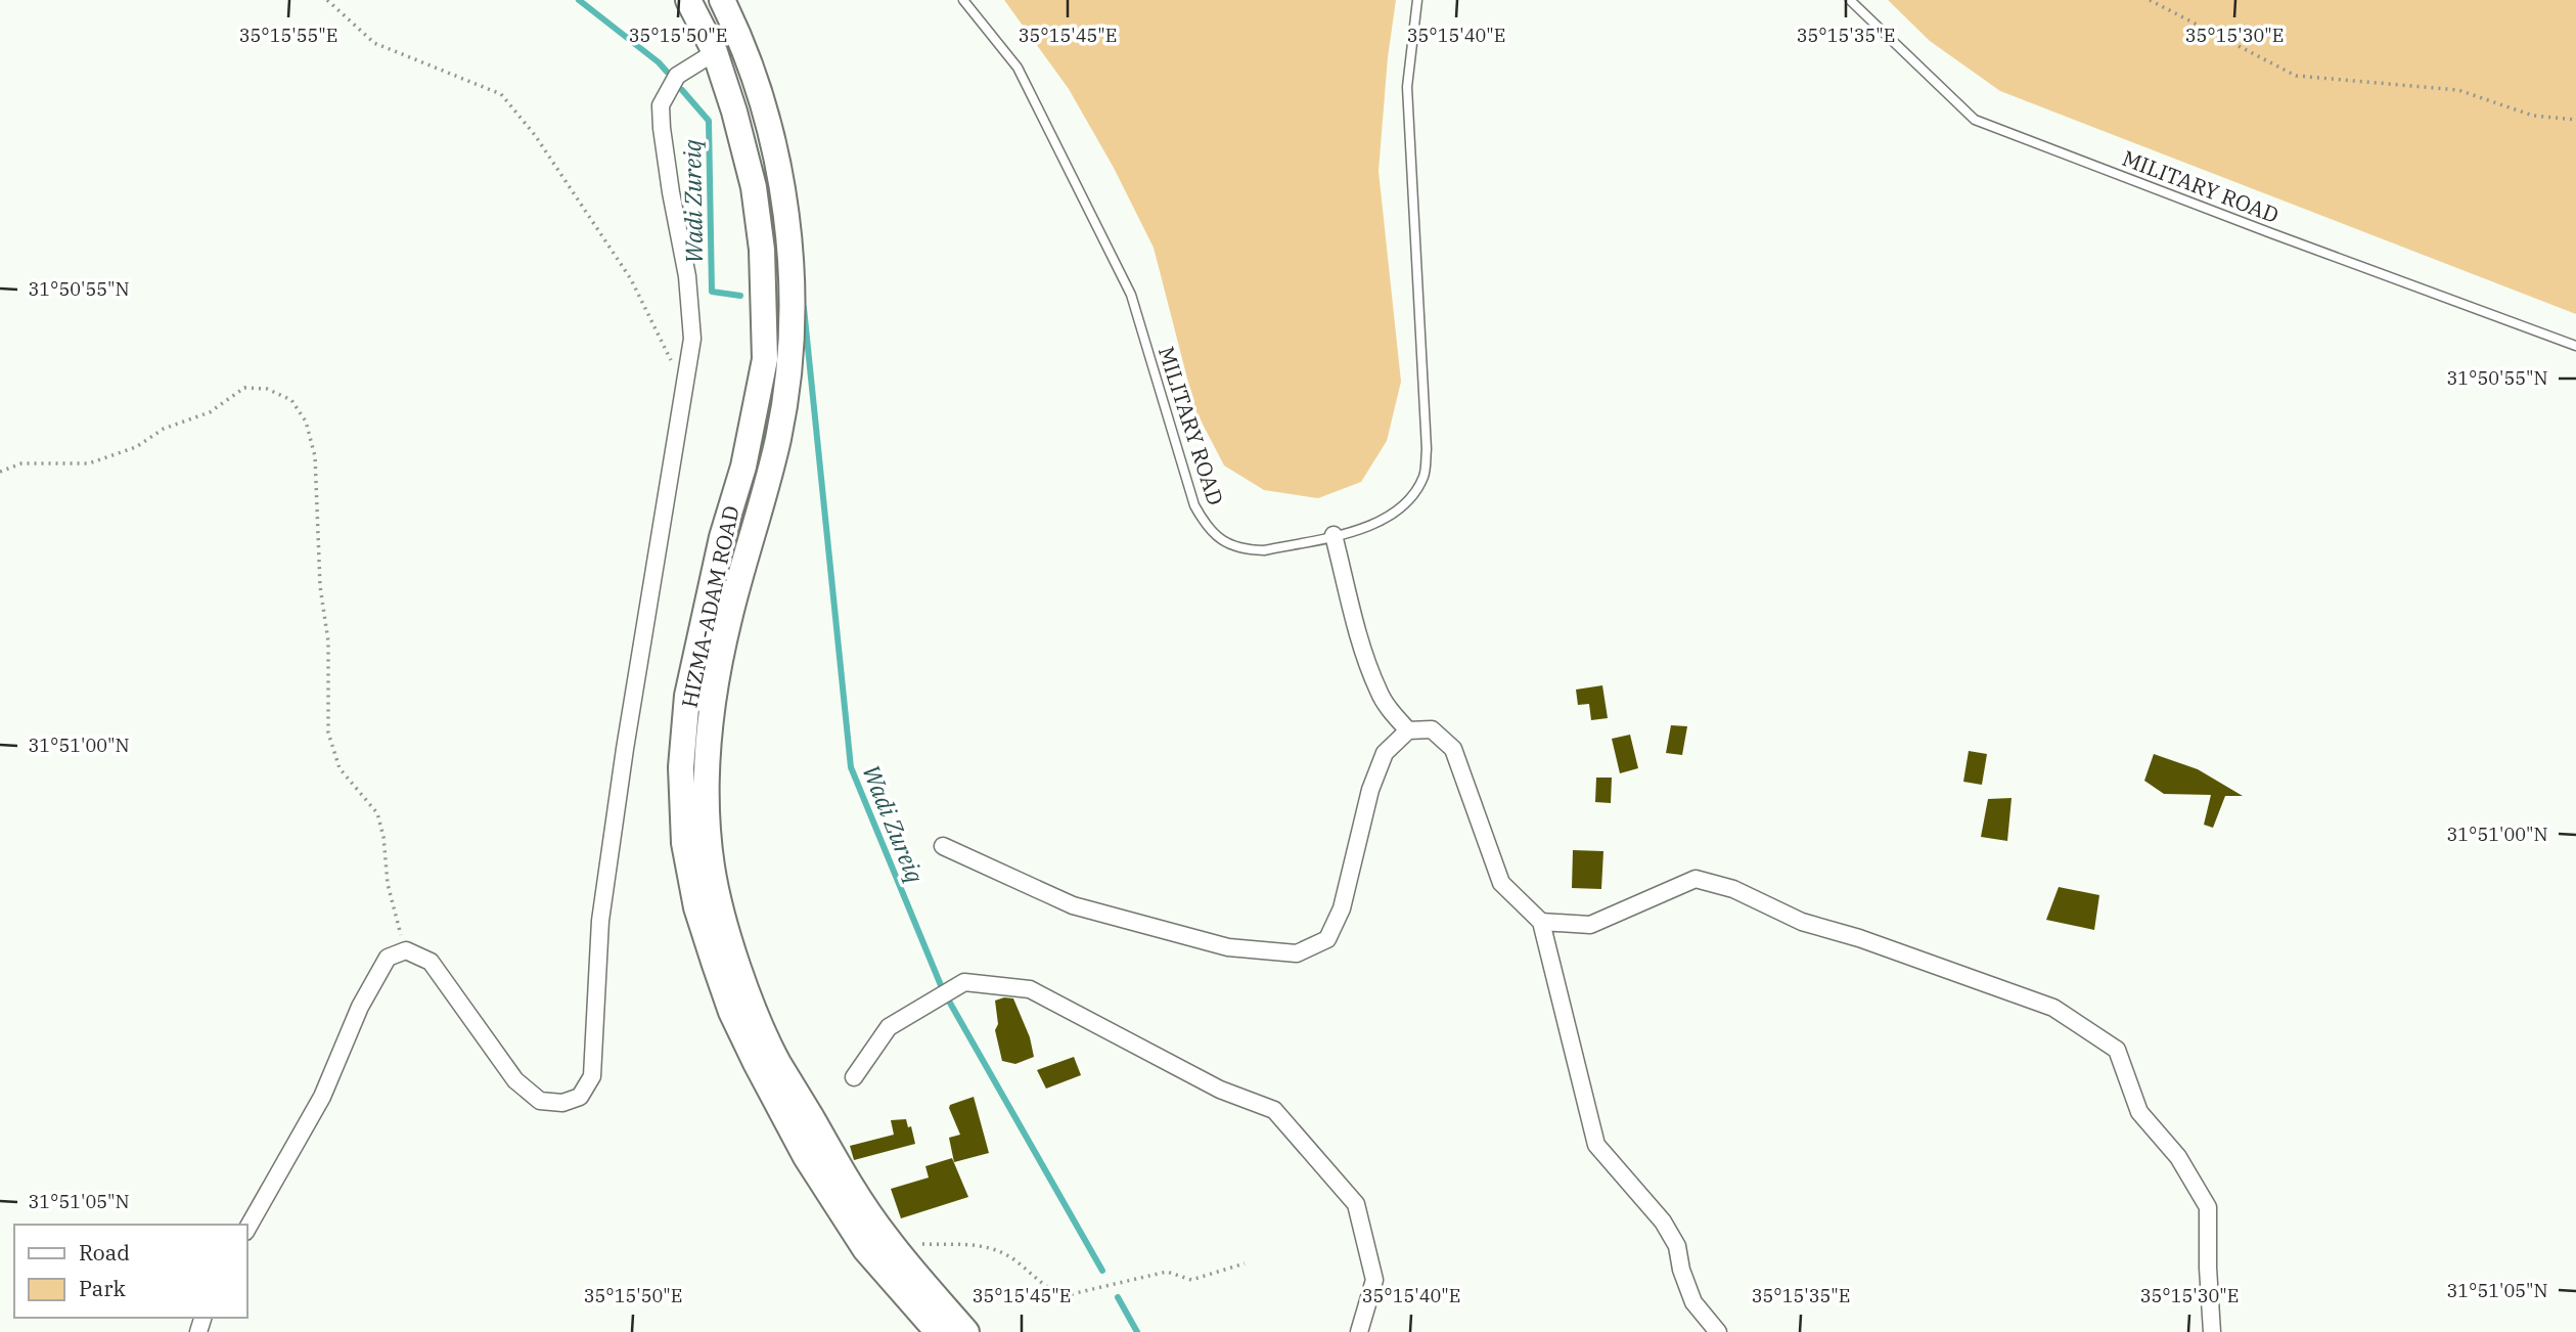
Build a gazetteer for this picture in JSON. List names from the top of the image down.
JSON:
{
  "streets": {
    "main road": ["HIZMA-ADAM ROAD"],
    "lane": ["MILITARY ROAD"]
  },
  "water": ["Wadi Zureiq"],
  "legend": ["Road", "Park"],
  "coordinates": [
    "35°15'55\"E",
    "35°15'50\"E",
    "35°15'45\"E",
    "35°15'40\"E",
    "35°15'35\"E",
    "35°15'30\"E",
    "31°50'55\"N",
    "31°51'00\"N",
    "31°51'05\"N"
  ]
}
